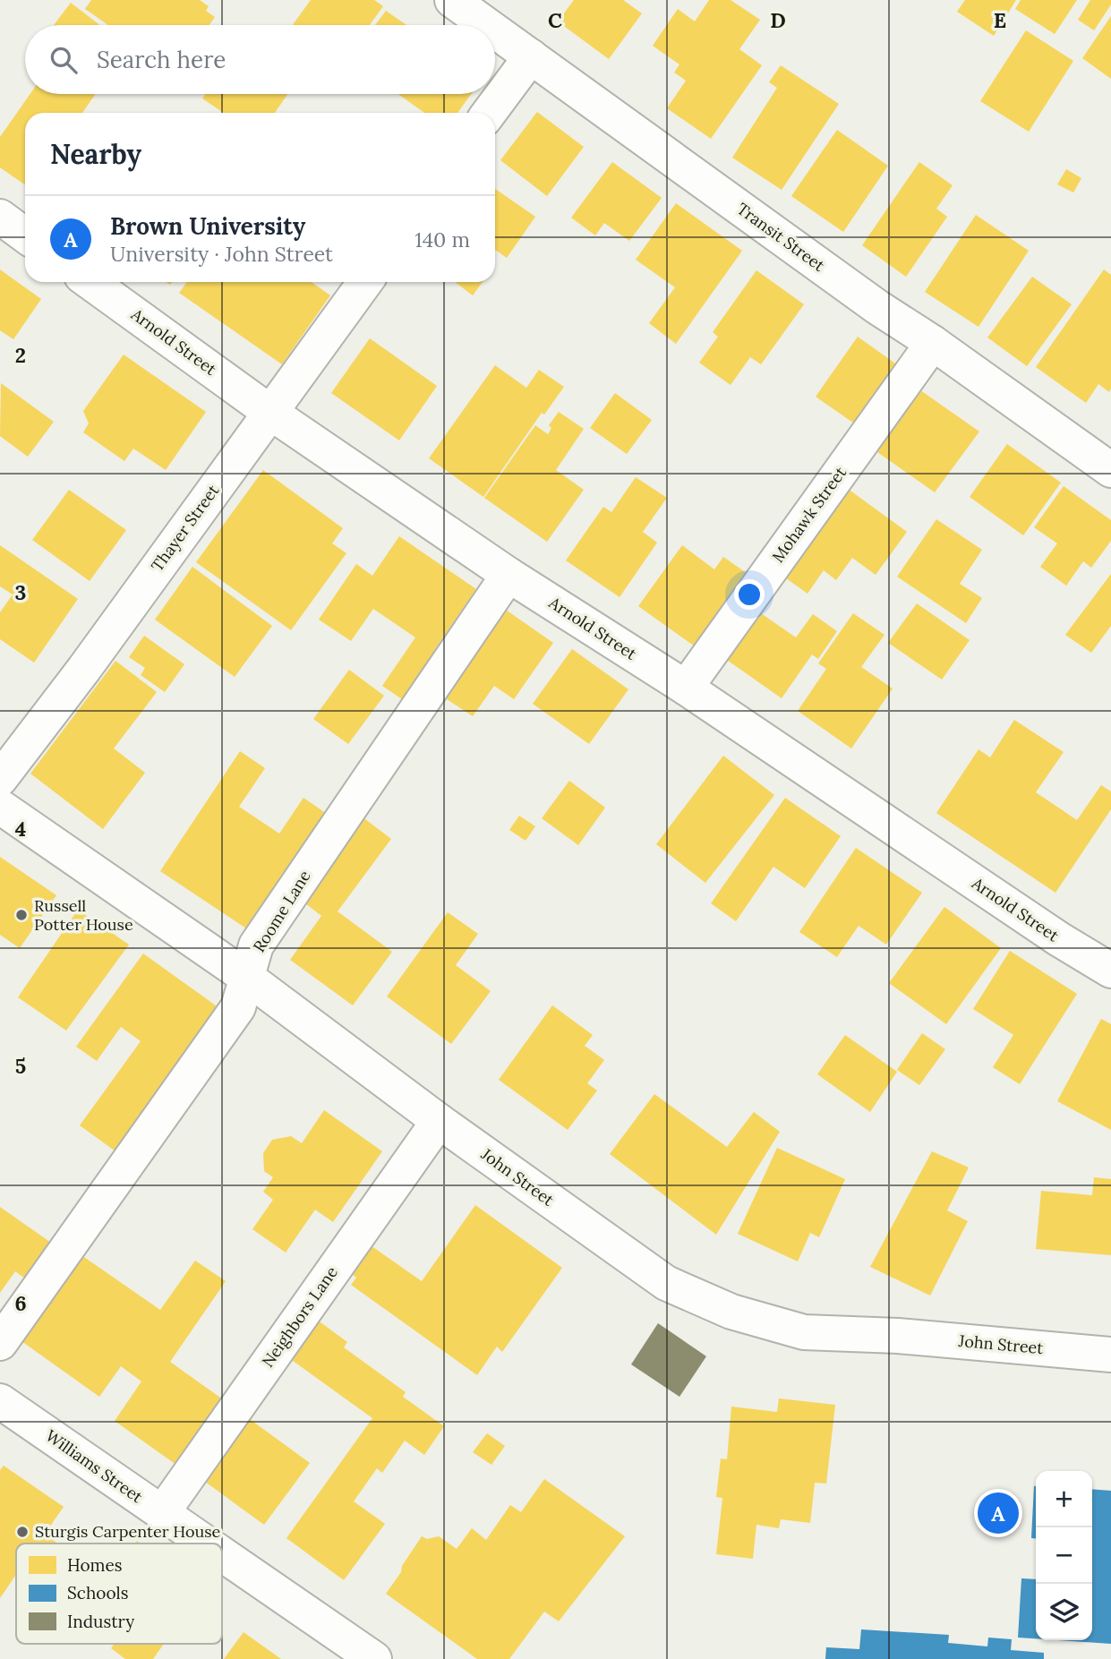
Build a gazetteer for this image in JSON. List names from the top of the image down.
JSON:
{
  "streets": {
    "street": [
      "Transit Street",
      "Arnold Street",
      "Mohawk Street",
      "Thayer Street",
      "Roome Lane",
      "John Street",
      "Neighbors Lane",
      "Williams Street"
    ]
  },
  "crossings": [
    ["Transit Street", "Mohawk Street"],
    ["Arnold Street", "Mohawk Street"],
    ["Arnold Street", "Thayer Street"],
    ["Arnold Street", "Roome Lane"],
    ["Roome Lane", "John Street"],
    ["John Street", "Neighbors Lane"],
    ["Neighbors Lane", "Williams Street"]
  ],
  "places": ["Russell Potter House", "Sturgis Carpenter House"],
  "legend": ["Homes", "Schools", "Industry"],
  "page": {
    "search": "Search here",
    "heading": "Nearby",
    "list": [
      {
        "mark": "A",
        "name": "Brown University",
        "note": "University · John Street",
        "value": "140 m"
      }
    ],
    "map_buttons": ["+", "−"],
    "pins": "A"
  },
  "grid": {
    "columns": ["C", "D", "E"],
    "rows": [
      "2",
      "3",
      "4",
      "5",
      "6"
    ]
  }
}
